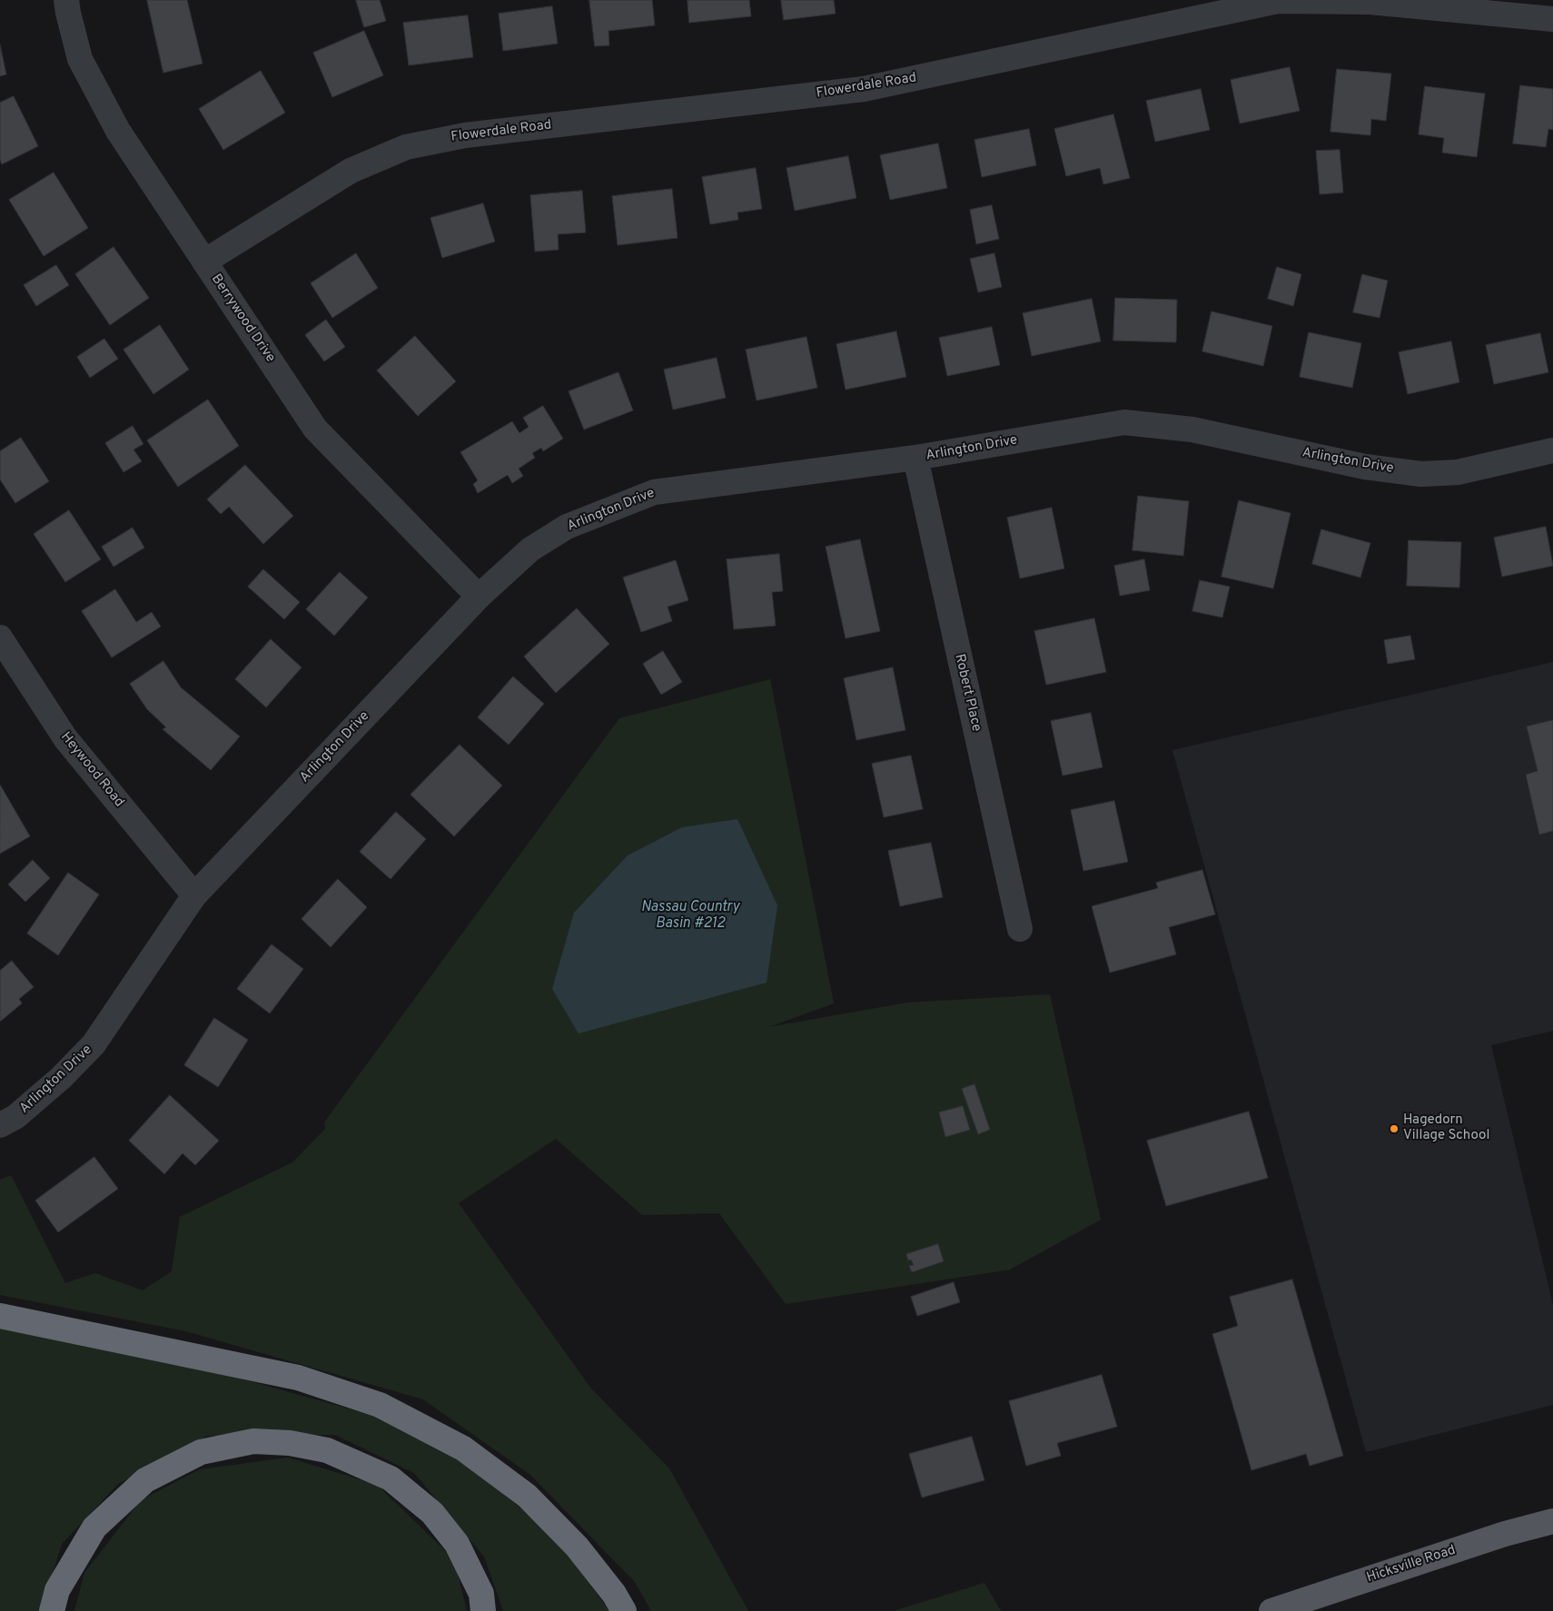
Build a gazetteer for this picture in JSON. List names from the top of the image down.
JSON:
{
  "streets": {
    "main road": ["Hicksville Road"],
    "street": [
      "Flowerdale Road",
      "Berrywood Drive",
      "Arlington Drive",
      "Robert Place",
      "Heywood Road"
    ]
  },
  "crossings": [
    ["Flowerdale Road", "Berrywood Drive"],
    ["Berrywood Drive", "Arlington Drive"],
    ["Arlington Drive", "Robert Place"],
    ["Arlington Drive", "Heywood Road"]
  ],
  "water": ["Nassau Country Basin #212"],
  "places": ["Hagedorn Village School"]
}
